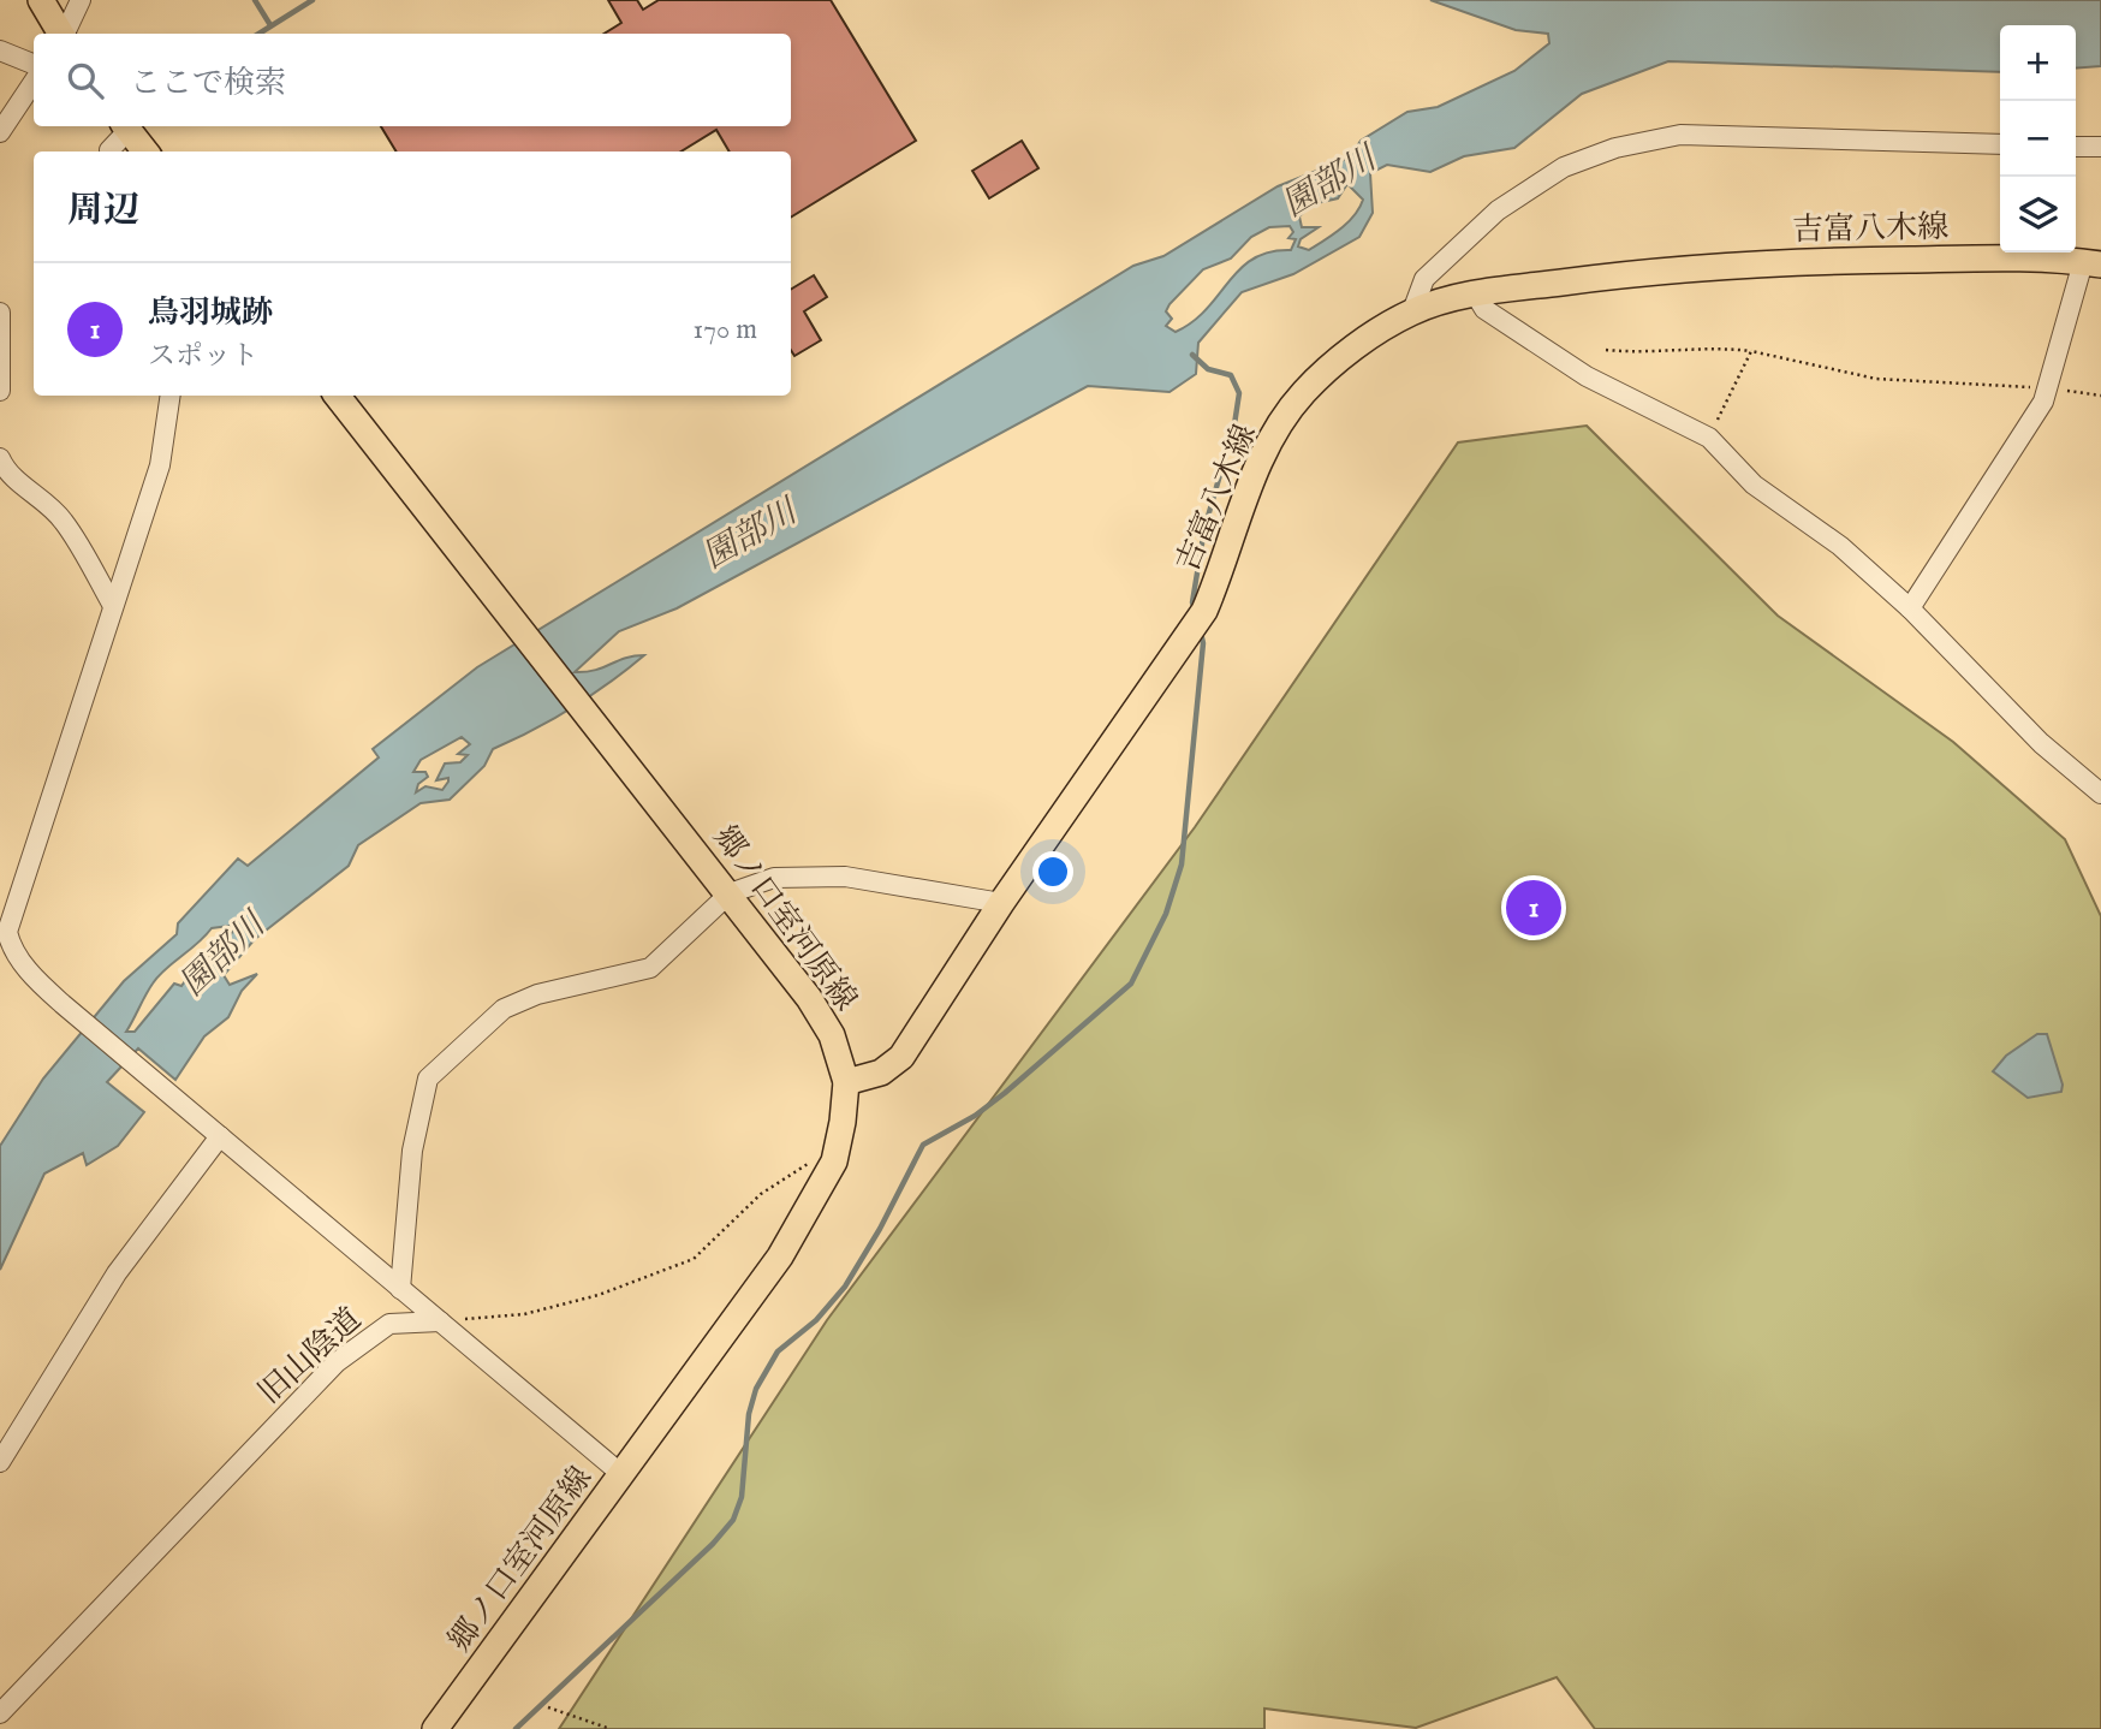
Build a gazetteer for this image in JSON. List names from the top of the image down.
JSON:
{
  "streets": {
    "main road": ["吉富八木線", "郷ノ口室河原線"],
    "street": ["旧山陰道"]
  },
  "crossings": [
    ["吉富八木線", "郷ノ口室河原線"]
  ],
  "water": ["園部川"],
  "page": {
    "map_buttons": ["+", "−"],
    "search": "ここで検索",
    "heading": "周辺",
    "list": [
      {
        "mark": "1",
        "name": "鳥羽城跡",
        "note": "スポット",
        "value": "170 m"
      }
    ],
    "pins": "1"
  }
}
